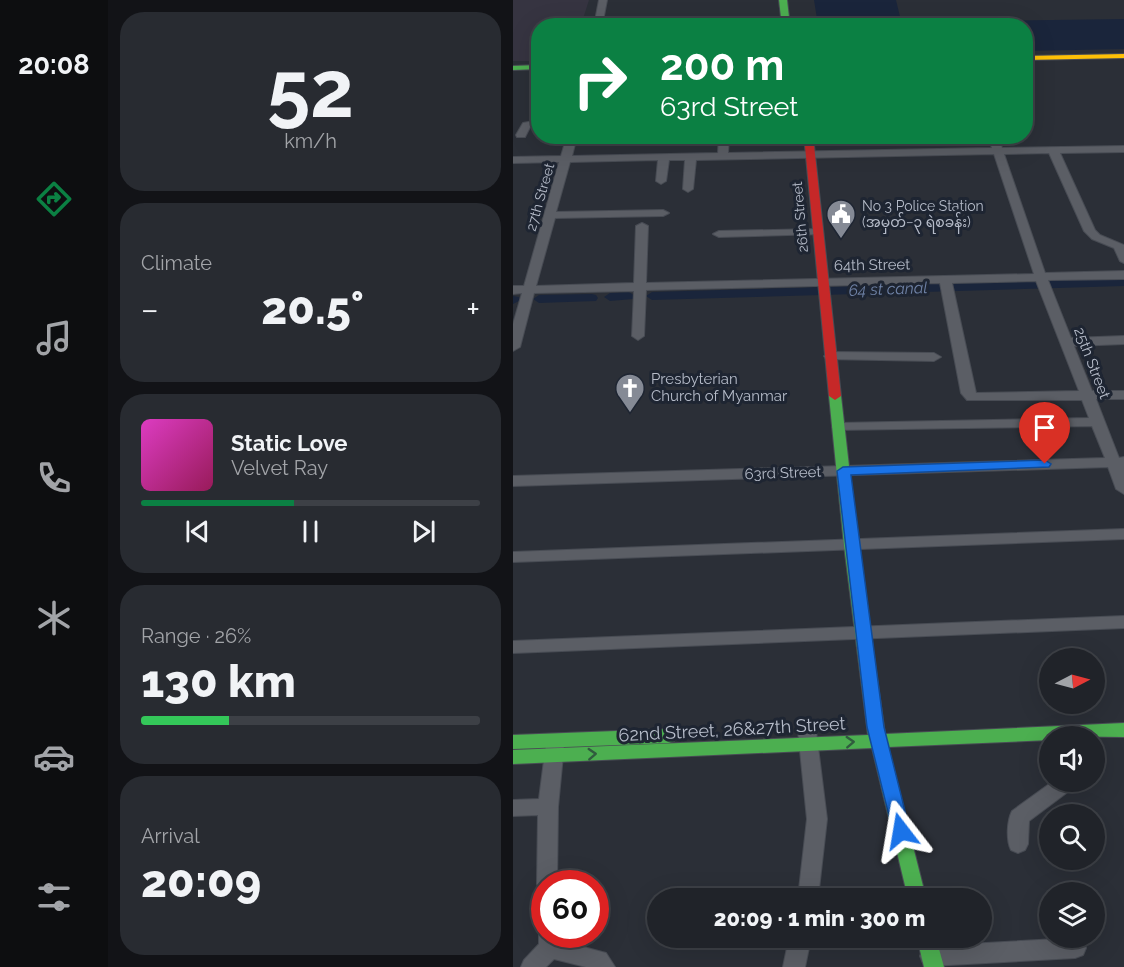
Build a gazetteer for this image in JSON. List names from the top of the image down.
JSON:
{
  "streets": {
    "main road": ["26th Street", "62nd Street, 26&27th Street"],
    "street": [
      "27th Street",
      "64th Street",
      "25th Street",
      "63rd Street"
    ]
  },
  "crossings": [
    ["27th Street", "64th Street"],
    ["26th Street", "64th Street"],
    ["26th Street", "63rd Street"],
    ["64th Street", "25th Street"],
    ["25th Street", "63rd Street"]
  ],
  "water": ["64 st canal"],
  "places": {
    "public building": ["No 3 Police Station (အမှတ်−၃ ရဲစခန်း)"],
    "church": ["Presbyterian Church of Myanmar"]
  },
  "north": "right",
  "page": {
    "tabs": "20:08",
    "tile": [
      ["52", "km/h"],
      "Climate",
      ["Range · 26%", "130 km"],
      ["Arrival", "20:09"]
    ],
    "turn": ["200 m", "63rd Street"],
    "heat": ["−", "20.5°", "+"],
    "song": ["Static Love", "Velvet Ray"],
    "limit": "60",
    "trip": "20:09 · 1 min · 300 m"
  }
}
